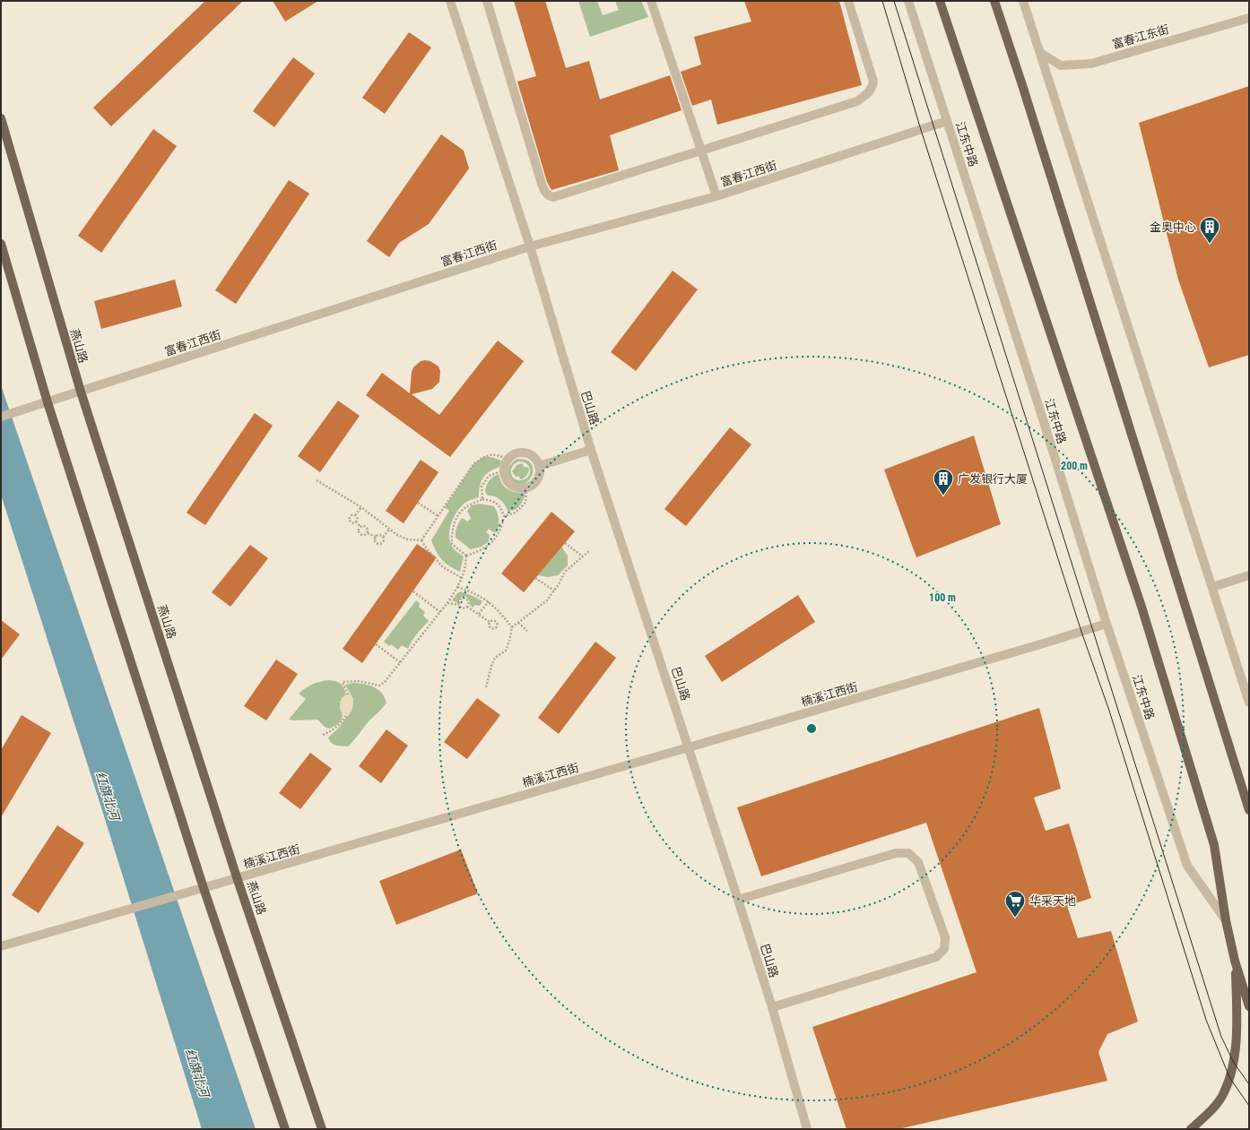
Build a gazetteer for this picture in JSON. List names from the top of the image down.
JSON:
{
  "streets": {
    "main road": ["江东中路", "燕山路"],
    "street": [
      "富春江东街",
      "富春江西街",
      "巴山路",
      "楠溪江西街"
    ]
  },
  "crossings": [
    ["江东中路", "富春江西街"],
    ["江东中路", "楠溪江西街"],
    ["富春江西街", "燕山路"],
    ["富春江西街", "巴山路"],
    ["燕山路", "楠溪江西街"],
    ["巴山路", "楠溪江西街"]
  ],
  "water": ["红旗北河"],
  "places": {
    "building": ["金奥中心", "广发银行大厦"],
    "supermarket": ["华采天地"]
  },
  "rings": ["200 m", "100 m"]
}
